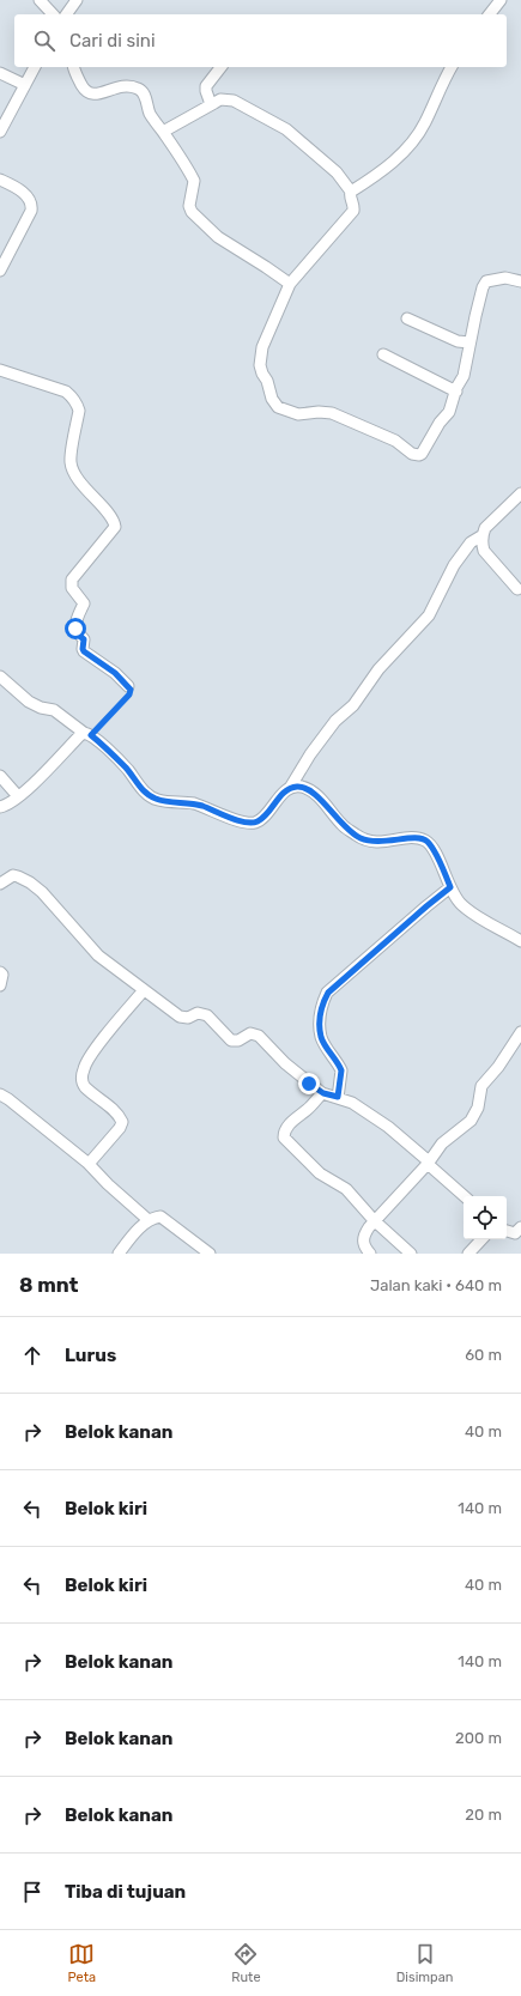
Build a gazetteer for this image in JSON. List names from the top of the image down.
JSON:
{
  "page": {
    "search": "Cari di sini",
    "heading": ["8 mnt", "Jalan kaki · 640 m"],
    "list": [
      ["Lurus", "60 m"],
      ["Belok kanan", "40 m"],
      ["Belok kiri", "140 m"],
      ["Belok kiri", "40 m"],
      ["Belok kanan", "140 m"],
      ["Belok kanan", "200 m"],
      ["Belok kanan", "20 m"],
      "Tiba di tujuan"
    ],
    "nav": ["Peta", "Rute", "Disimpan"]
  }
}
